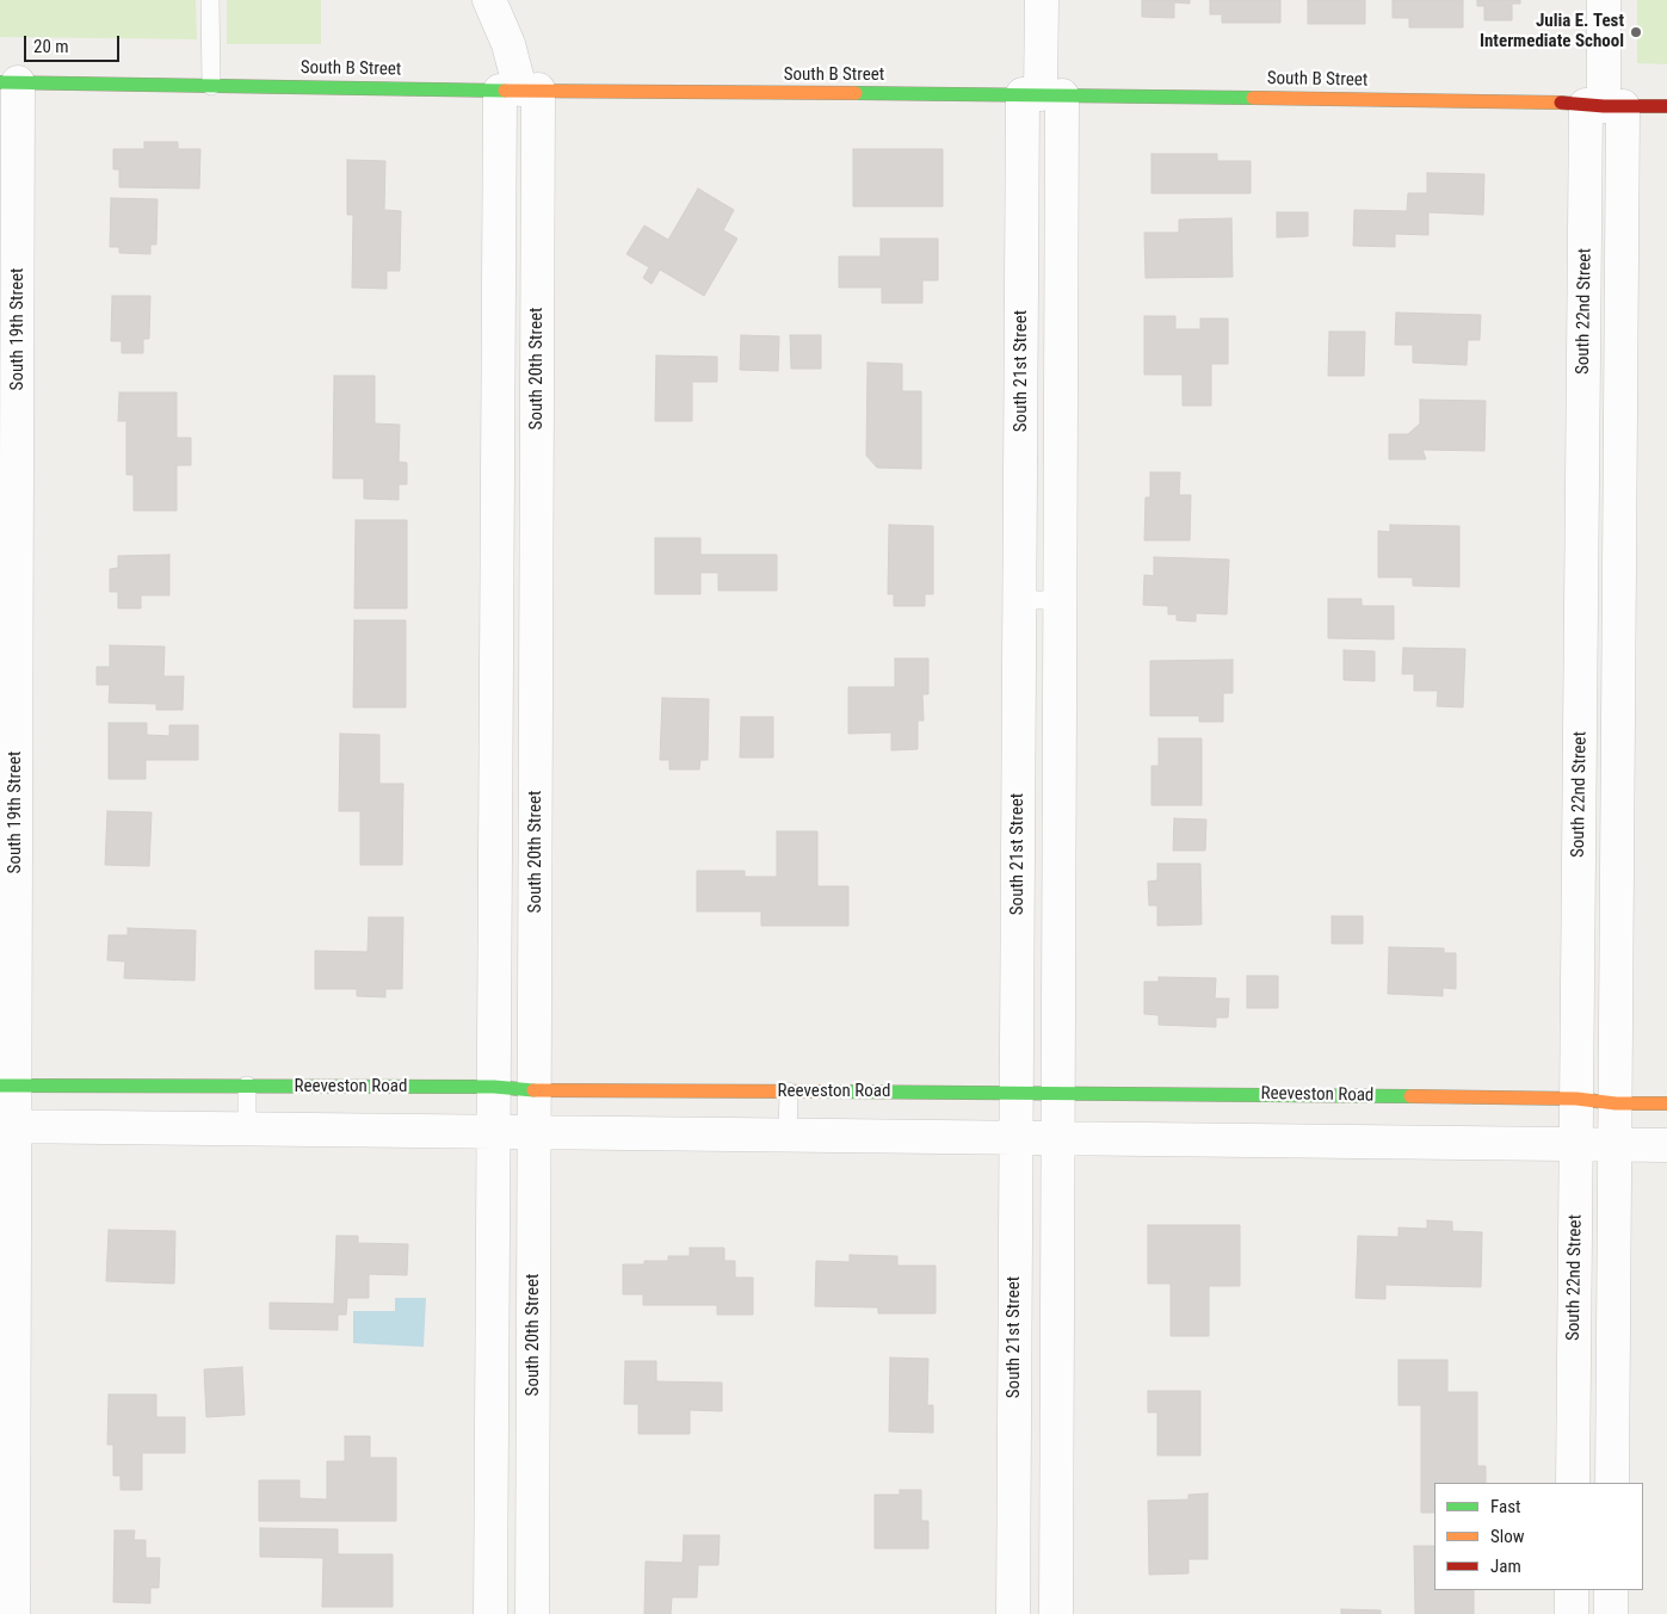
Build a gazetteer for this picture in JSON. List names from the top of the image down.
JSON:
{
  "streets": {
    "street": [
      "South B Street",
      "South 22nd Street",
      "South 19th Street",
      "South 20th Street",
      "South 21st Street",
      "Reeveston Road"
    ]
  },
  "crossings": [
    ["South B Street", "South 22nd Street"],
    ["South B Street", "South 19th Street"],
    ["South B Street", "South 20th Street"],
    ["South B Street", "South 21st Street"],
    ["South 22nd Street", "Reeveston Road"],
    ["South 19th Street", "Reeveston Road"],
    ["South 20th Street", "Reeveston Road"],
    ["South 21st Street", "Reeveston Road"]
  ],
  "places": ["Julia E. Test Intermediate School"],
  "legend": ["Fast", "Slow", "Jam"],
  "scale_bar": "20 m"
}
